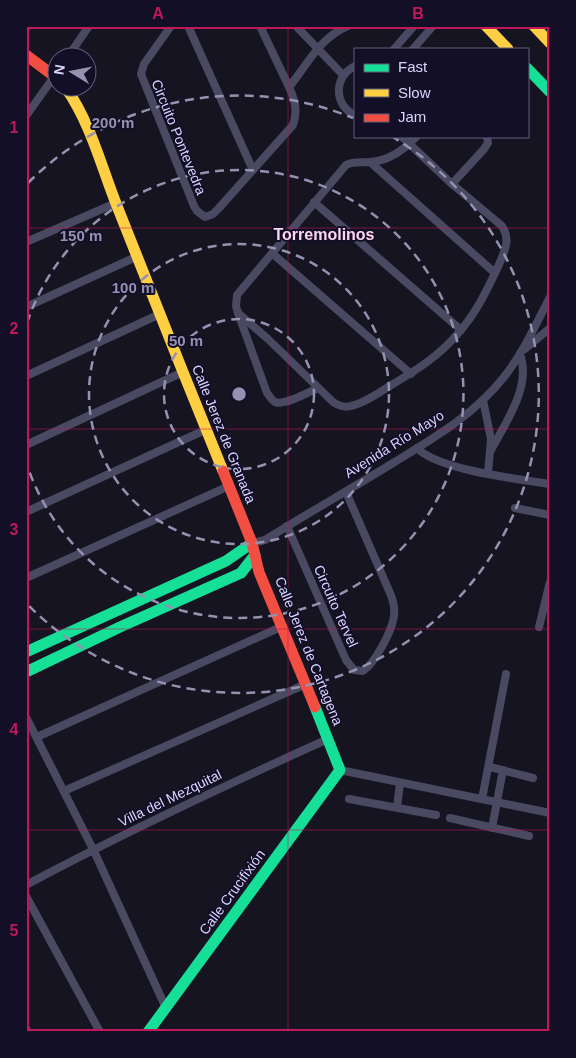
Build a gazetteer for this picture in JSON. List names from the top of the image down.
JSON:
{
  "streets": {
    "street": [
      "Circuito Pontevedra",
      "Calle Jerez de Granada",
      "Avenida Río Mayo",
      "Circuito Tervel",
      "Calle Jerez de Cartagena",
      "Villa del Mezquital",
      "Calle Crucifixión"
    ]
  },
  "crossings": [
    ["Calle Jerez de Granada", "Avenida Río Mayo"],
    ["Calle Jerez de Granada", "Calle Jerez de Cartagena"],
    ["Avenida Río Mayo", "Circuito Tervel"],
    ["Avenida Río Mayo", "Calle Jerez de Cartagena"],
    ["Calle Jerez de Cartagena", "Villa del Mezquital"],
    ["Calle Jerez de Cartagena", "Calle Crucifixión"]
  ],
  "districts": ["Torremolinos"],
  "legend": ["Fast", "Slow", "Jam"],
  "north": "left",
  "grid": {
    "columns": ["A", "B"],
    "rows": [
      "1",
      "2",
      "3",
      "4",
      "5"
    ]
  },
  "rings": [
    "200 m",
    "150 m",
    "100 m",
    "50 m"
  ]
}
